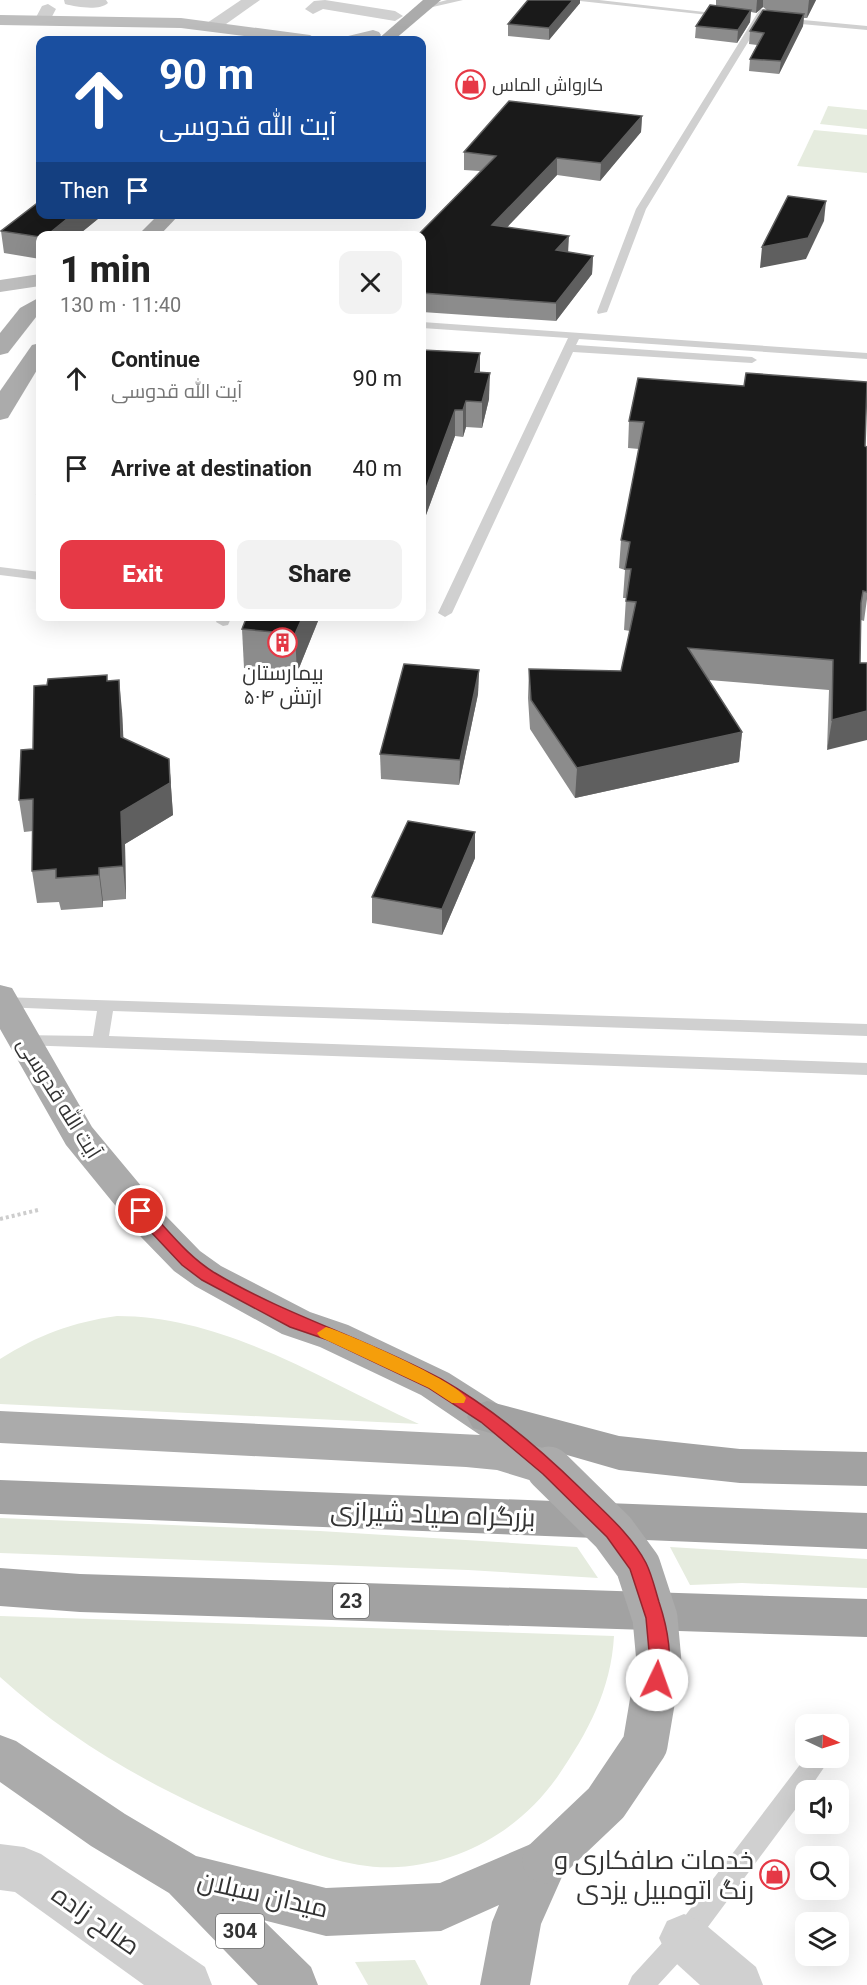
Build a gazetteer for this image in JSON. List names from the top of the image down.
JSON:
{
  "streets": {
    "highway": ["بزرگراه صیاد شیرازی", "23"],
    "main road": ["آیت الله قدوسی", "میدان سبلان", "304"],
    "street": ["صالح زاده"]
  },
  "crossings": [
    ["آیت الله قدوسی", "میدان سبلان"],
    ["میدان سبلان", "304"]
  ],
  "places": {
    "shop": ["کارواش الماس", "خدمات صافکاری و رنگ اتومبیل یزدی"],
    "building": ["بیمارستان ۵۰۴ ارتش"]
  },
  "north": "right",
  "page": {
    "turn": ["90 m", "آیت الله قدوسی"],
    "then": "Then",
    "heading": ["1 min", "130 m · 11:40"],
    "list": [
      {
        "name": "Continue",
        "note": "آیت الله قدوسی",
        "value": "90 m"
      },
      {
        "name": "Arrive at destination",
        "value": "40 m"
      }
    ],
    "buttons": ["Exit", "Share"]
  }
}
